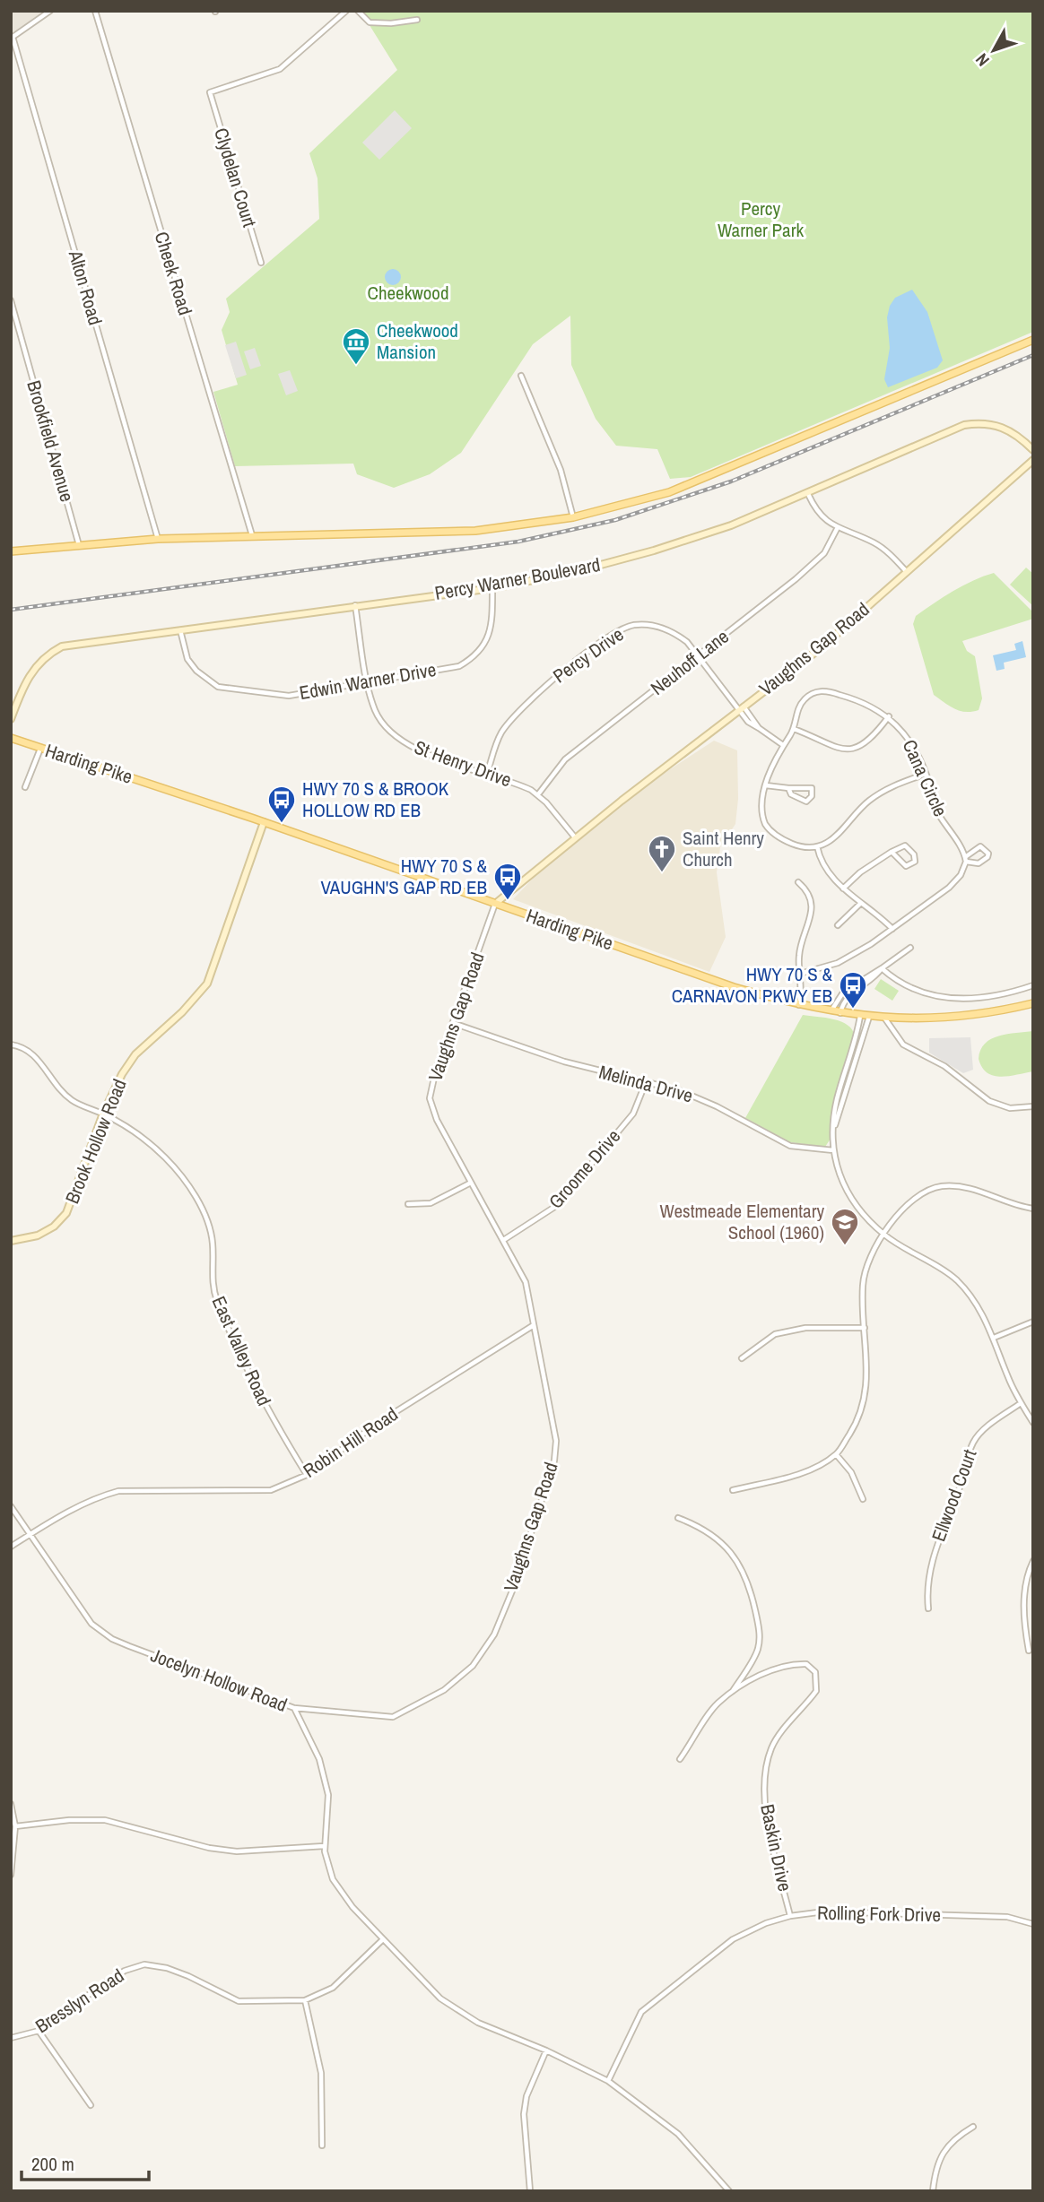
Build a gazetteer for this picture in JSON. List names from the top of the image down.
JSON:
{
  "streets": {
    "main road": ["Harding Pike"],
    "street": [
      "Clydelan Court",
      "Cheek Road",
      "Alton Road",
      "Brookfield Avenue",
      "Percy Warner Boulevard",
      "Vaughns Gap Road",
      "Percy Drive",
      "Neuhoff Lane",
      "Edwin Warner Drive",
      "St Henry Drive",
      "Cana Circle",
      "Melinda Drive",
      "Brook Hollow Road",
      "Groome Drive",
      "East Valley Road",
      "Robin Hill Road",
      "Ellwood Court",
      "Jocelyn Hollow Road",
      "Baskin Drive",
      "Rolling Fork Drive",
      "Bresslyn Road"
    ]
  },
  "crossings": [
    ["Percy Warner Boulevard", "Edwin Warner Drive"],
    ["Percy Warner Boulevard", "St Henry Drive"],
    ["Vaughns Gap Road", "Percy Drive"],
    ["Vaughns Gap Road", "Harding Pike"],
    ["Vaughns Gap Road", "St Henry Drive"],
    ["Vaughns Gap Road", "Melinda Drive"],
    ["Vaughns Gap Road", "Groome Drive"],
    ["Vaughns Gap Road", "Robin Hill Road"],
    ["Vaughns Gap Road", "Jocelyn Hollow Road"],
    ["Percy Drive", "Neuhoff Lane"],
    ["Percy Drive", "St Henry Drive"],
    ["Percy Drive", "Cana Circle"],
    ["Neuhoff Lane", "St Henry Drive"],
    ["Edwin Warner Drive", "St Henry Drive"],
    ["Harding Pike", "Brook Hollow Road"],
    ["Melinda Drive", "Groome Drive"],
    ["Brook Hollow Road", "East Valley Road"],
    ["East Valley Road", "Robin Hill Road"],
    ["Robin Hill Road", "Jocelyn Hollow Road"],
    ["Jocelyn Hollow Road", "Rolling Fork Drive"],
    ["Jocelyn Hollow Road", "Bresslyn Road"],
    ["Baskin Drive", "Rolling Fork Drive"]
  ],
  "parks": ["Percy Warner Park", "Cheekwood"],
  "places": {
    "museum": ["Cheekwood Mansion"],
    "bus stop": ["HWY 70 S & BROOK HOLLOW RD EB", "HWY 70 S & VAUGHN'S GAP RD EB", "HWY 70 S & CARNAVON PKWY EB"],
    "church": ["Saint Henry Church"],
    "school or university": ["Westmeade Elementary School (1960)"]
  },
  "scale_bar": "200 m",
  "north": "bottom left"
}
